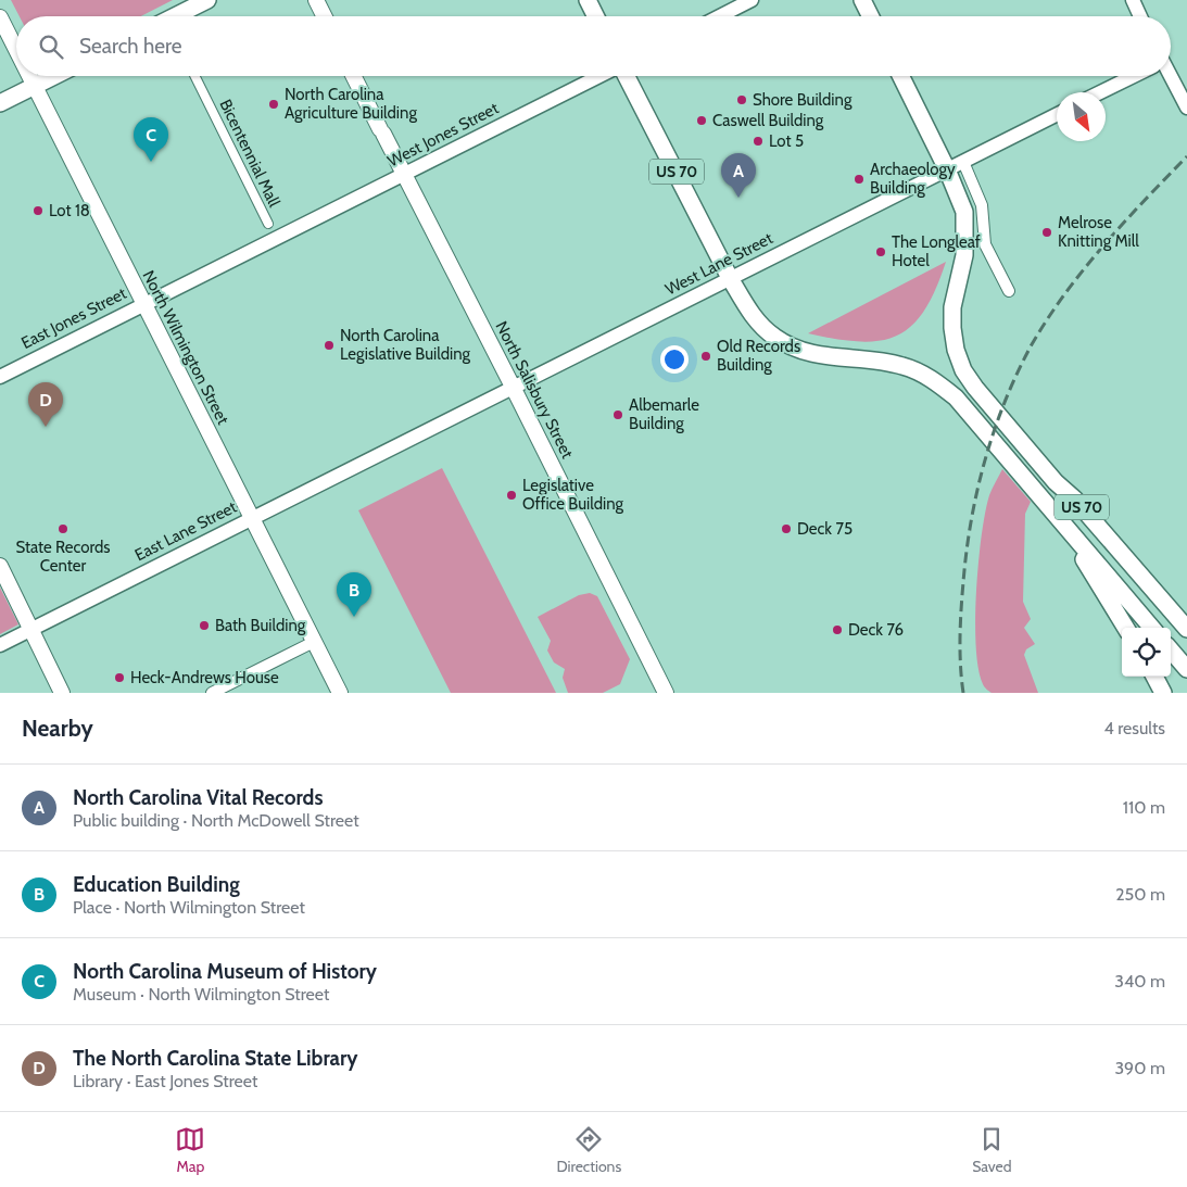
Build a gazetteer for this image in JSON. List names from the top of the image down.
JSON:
{
  "streets": {
    "main road": ["US 70", "North Wilmington Street", "North Salisbury Street"],
    "street": [
      "West Jones Street",
      "Bicentennial Mall",
      "West Lane Street",
      "East Jones Street",
      "East Lane Street"
    ]
  },
  "crossings": [
    ["West Jones Street", "East Jones Street"],
    ["West Jones Street", "North Salisbury Street"],
    ["US 70", "West Lane Street"],
    ["West Lane Street", "North Salisbury Street"],
    ["West Lane Street", "East Lane Street"],
    ["East Jones Street", "North Wilmington Street"],
    ["North Wilmington Street", "East Lane Street"]
  ],
  "places": [
    "Shore Building",
    "North Carolina Agriculture Building",
    "Caswell Building",
    "Lot 5",
    "Archaeology Building",
    "Lot 18",
    "Melrose Knitting Mill",
    "The Longleaf Hotel",
    "North Carolina Legislative Building",
    "Old Records Building",
    "Albemarle Building",
    "Legislative Office Building",
    "State Records Center",
    "Deck 75",
    "Bath Building",
    "Deck 76",
    "Heck-Andrews House"
  ],
  "north": "bottom right",
  "page": {
    "search": "Search here",
    "pins": [
      "C",
      "A",
      "D",
      "B"
    ],
    "heading": ["Nearby", "4 results"],
    "list": [
      {
        "mark": "A",
        "name": "North Carolina Vital Records",
        "note": "Public building · North McDowell Street",
        "value": "110 m"
      },
      {
        "mark": "B",
        "name": "Education Building",
        "note": "Place · North Wilmington Street",
        "value": "250 m"
      },
      {
        "mark": "C",
        "name": "North Carolina Museum of History",
        "note": "Museum · North Wilmington Street",
        "value": "340 m"
      },
      {
        "mark": "D",
        "name": "The North Carolina State Library",
        "note": "Library · East Jones Street",
        "value": "390 m"
      }
    ],
    "nav": ["Map", "Directions", "Saved"]
  }
}
